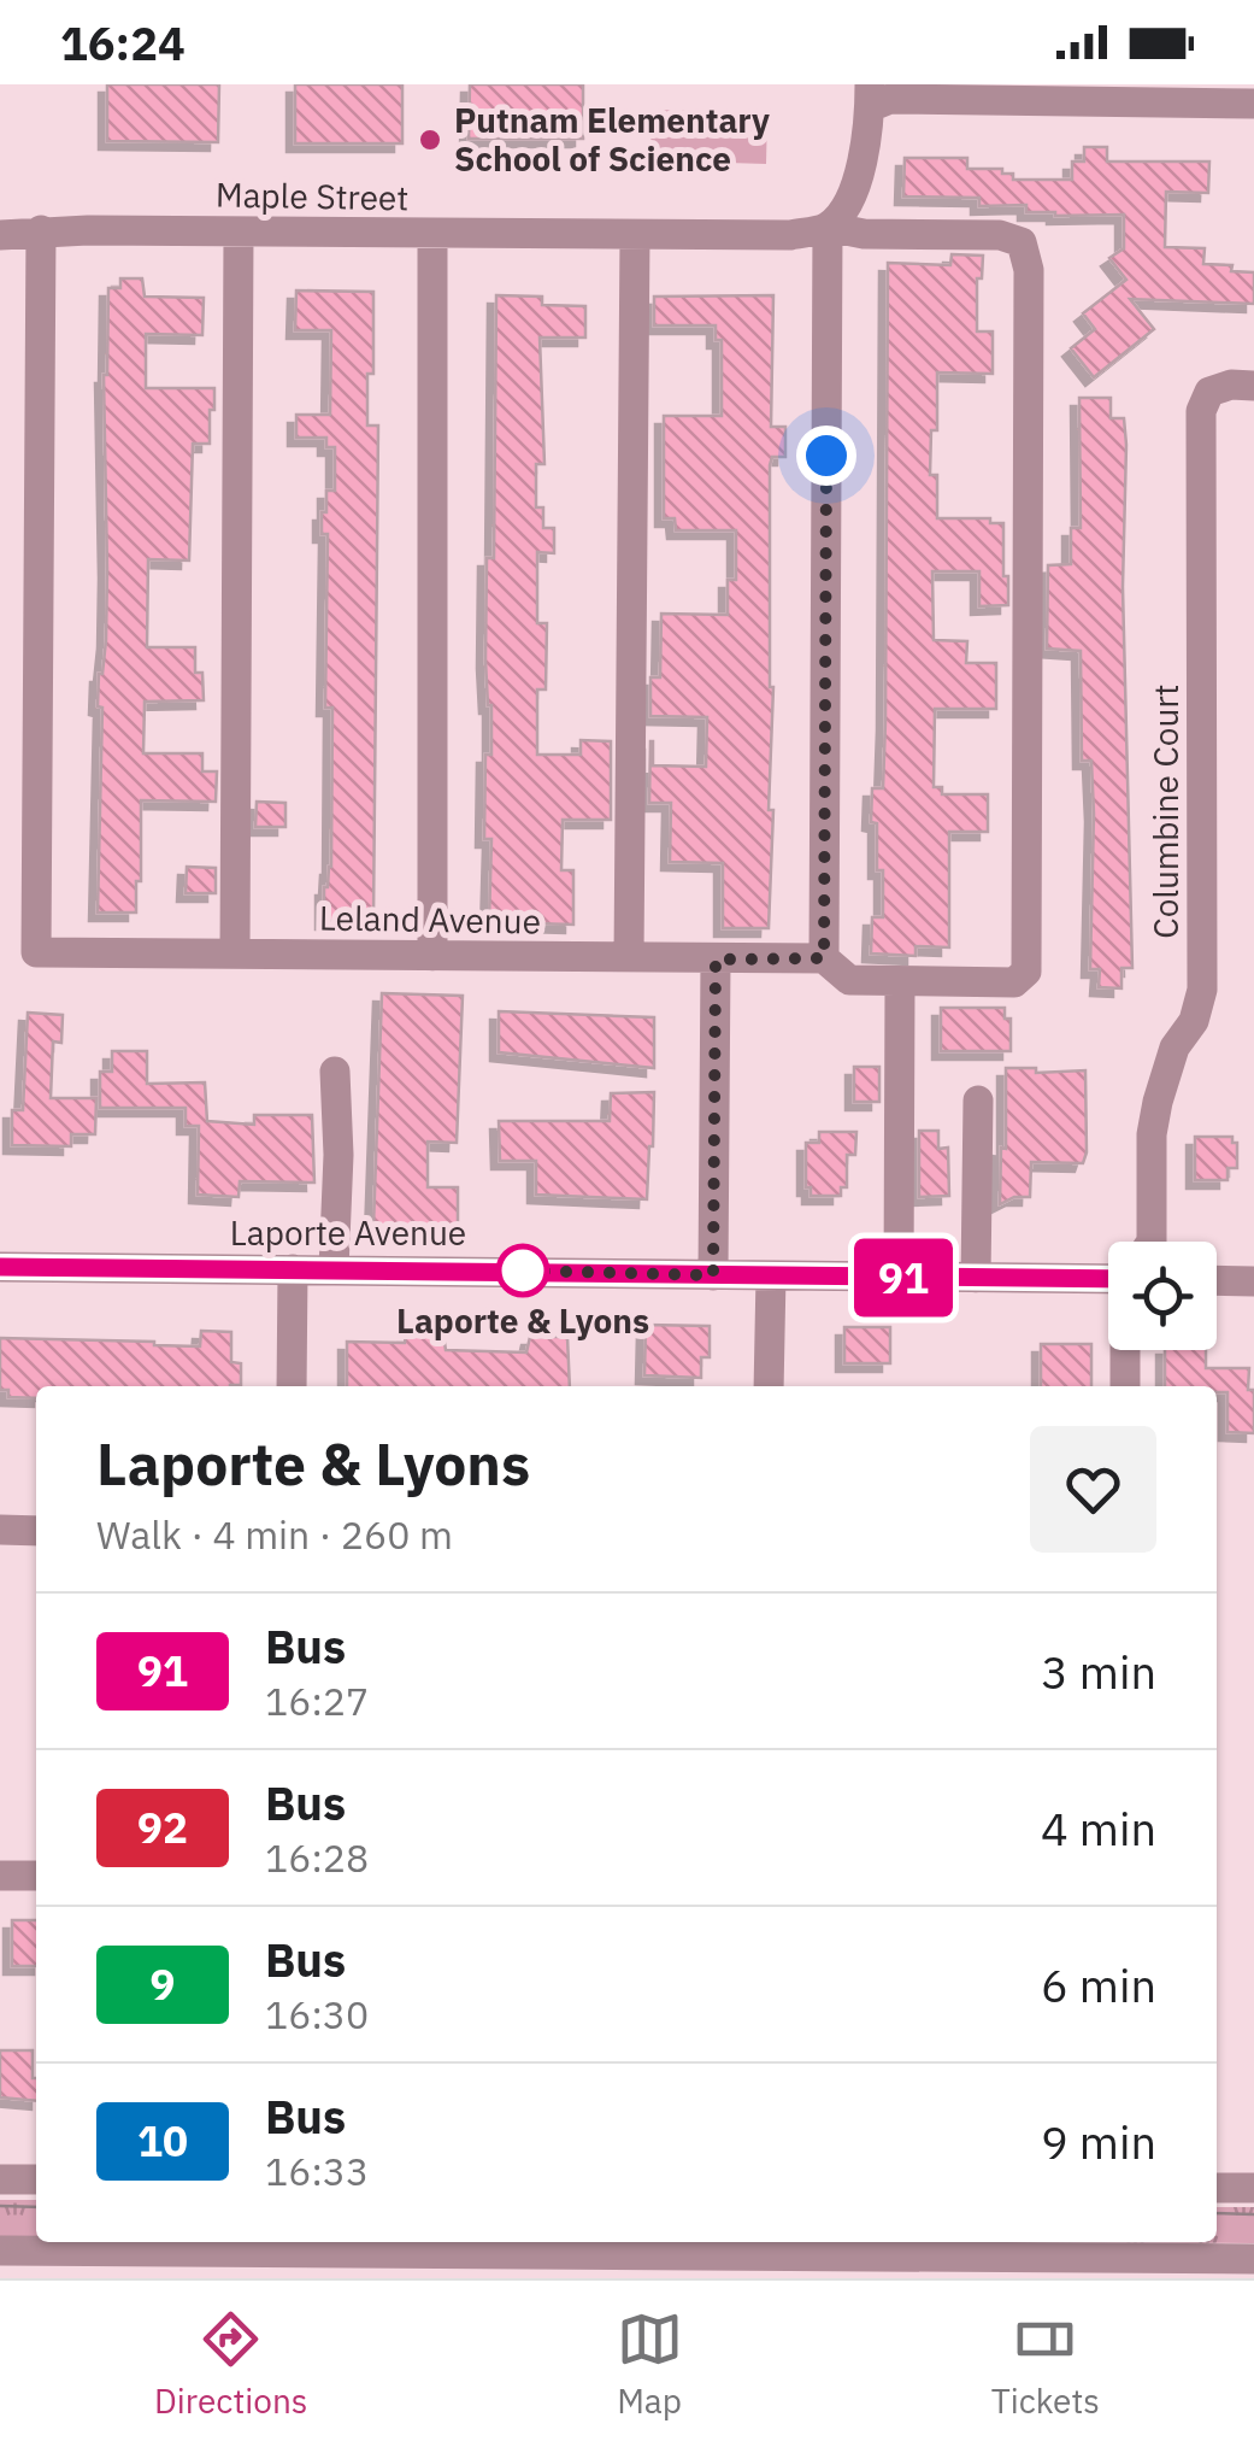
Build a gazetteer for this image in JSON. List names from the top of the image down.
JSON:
{
  "streets": {
    "street": [
      "Maple Street",
      "Columbine Court",
      "Leland Avenue",
      "Laporte Avenue"
    ]
  },
  "crossings": [
    ["Maple Street", "Leland Avenue"]
  ],
  "places": ["Putnam Elementary School of Science", "Laporte & Lyons"],
  "lines": ["bus line 91"],
  "page": {
    "status": "16:24",
    "on_map": "91",
    "heading": ["Laporte & Lyons", "Walk · 4 min · 260 m"],
    "list": [
      {
        "mark": "91",
        "name": "Bus",
        "note": "16:27",
        "value": "3 min"
      },
      {
        "mark": "92",
        "name": "Bus",
        "note": "16:28",
        "value": "4 min"
      },
      {
        "mark": "9",
        "name": "Bus",
        "note": "16:30",
        "value": "6 min"
      },
      {
        "mark": "10",
        "name": "Bus",
        "note": "16:33",
        "value": "9 min"
      }
    ],
    "tabs": ["Directions", "Map", "Tickets"]
  }
}
